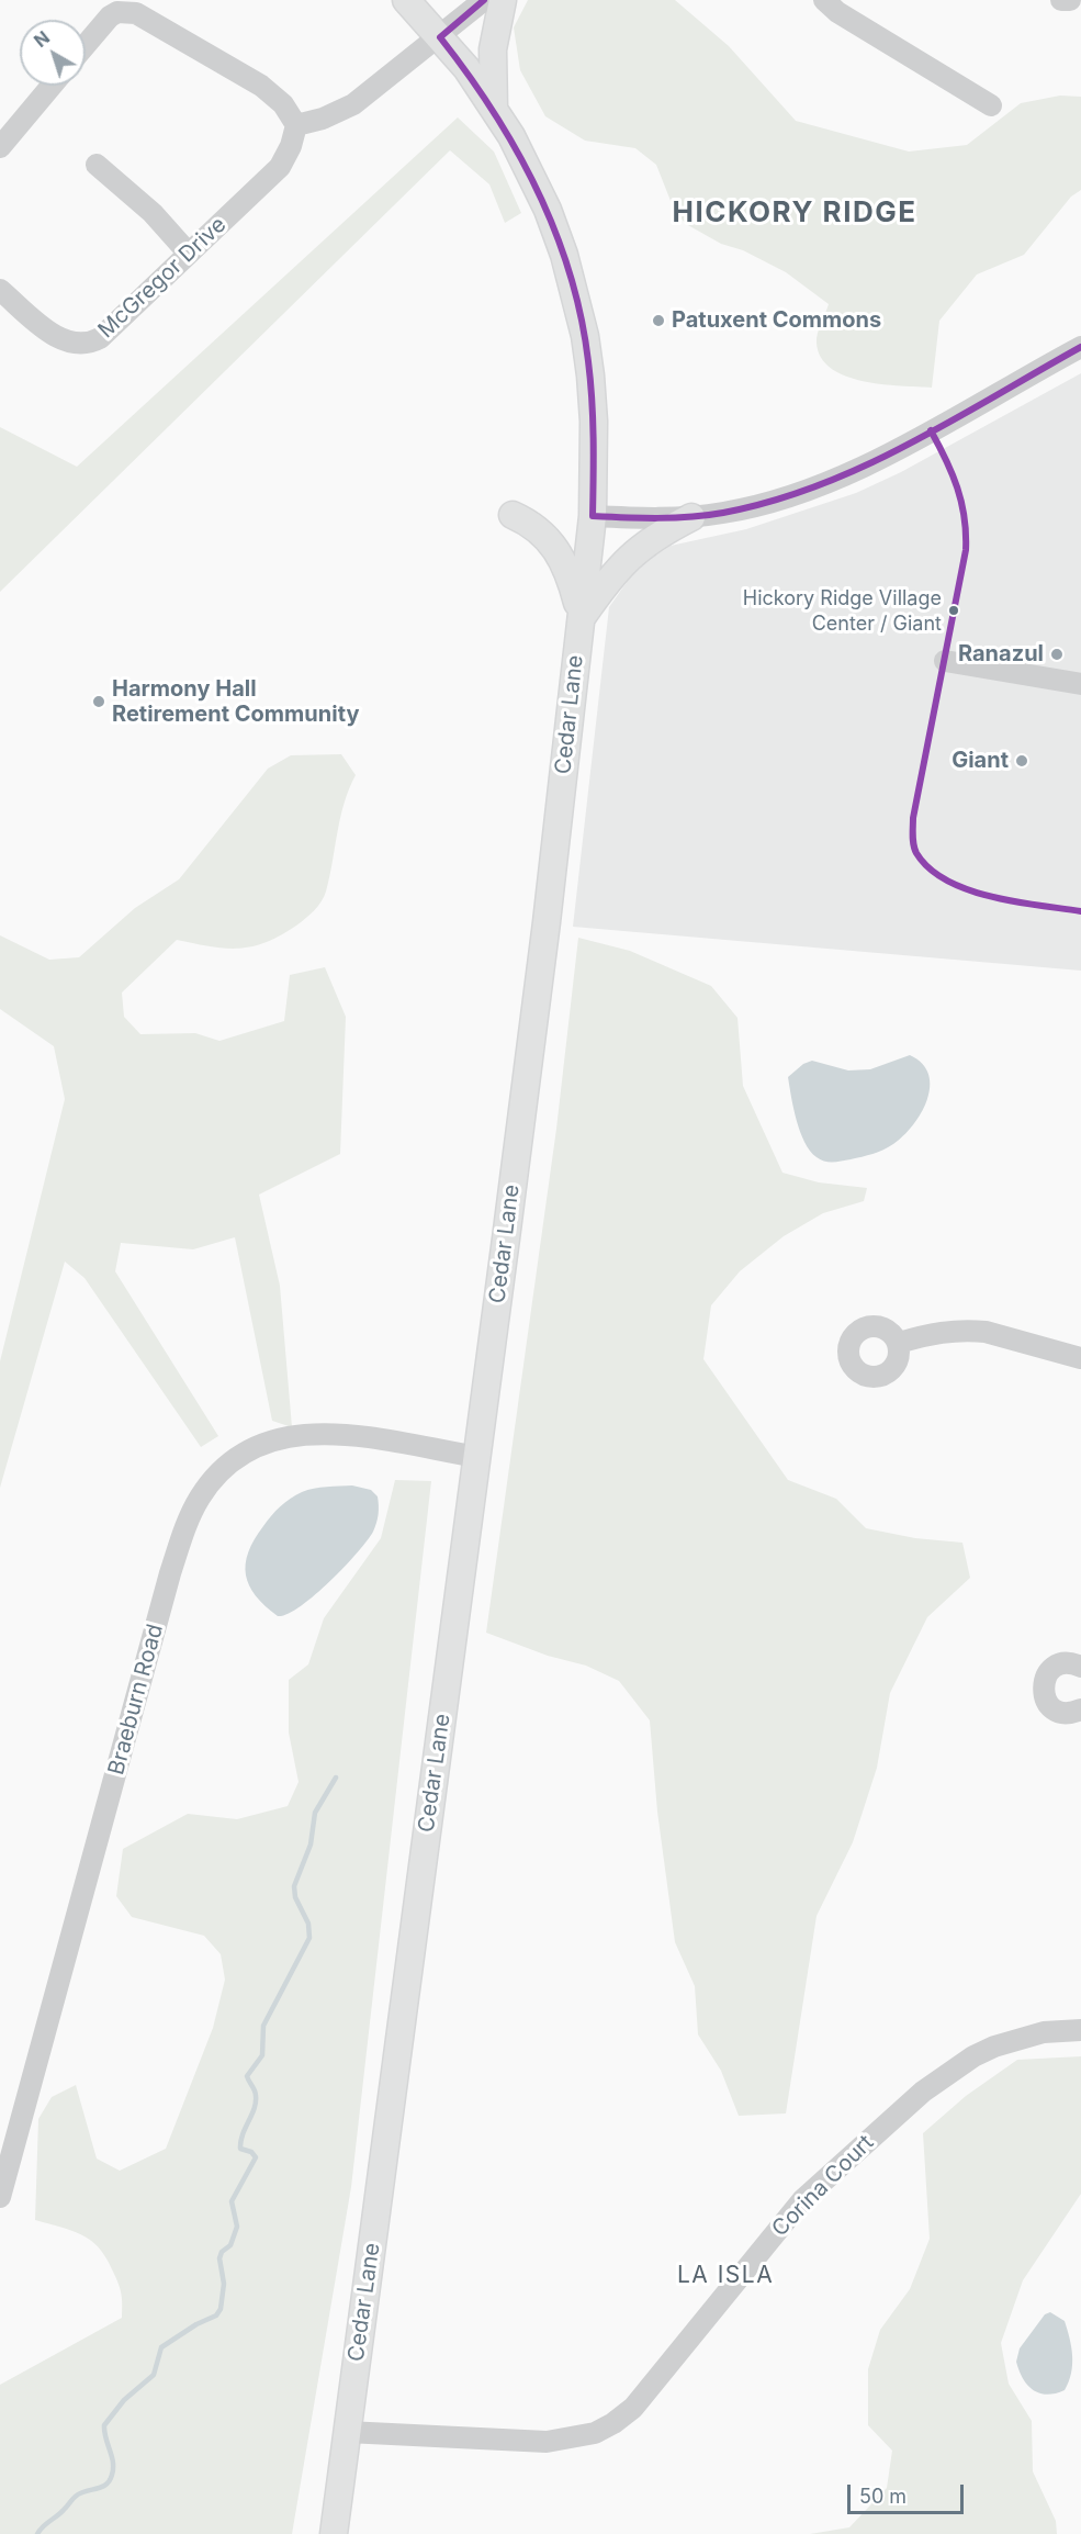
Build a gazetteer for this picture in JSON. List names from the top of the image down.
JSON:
{
  "streets": {
    "main road": ["Cedar Lane"],
    "street": ["McGregor Drive", "Braeburn Road", "Corina Court"]
  },
  "crossings": [
    ["Cedar Lane", "Braeburn Road"],
    ["Cedar Lane", "Corina Court"]
  ],
  "districts": ["HICKORY RIDGE", "LA ISLA"],
  "places": [
    "Patuxent Commons",
    "Hickory Ridge Village Center / Giant",
    "Ranazul",
    "Harmony Hall Retirement Community",
    "Giant"
  ],
  "scale_bar": "50 m",
  "north": "top left"
}
